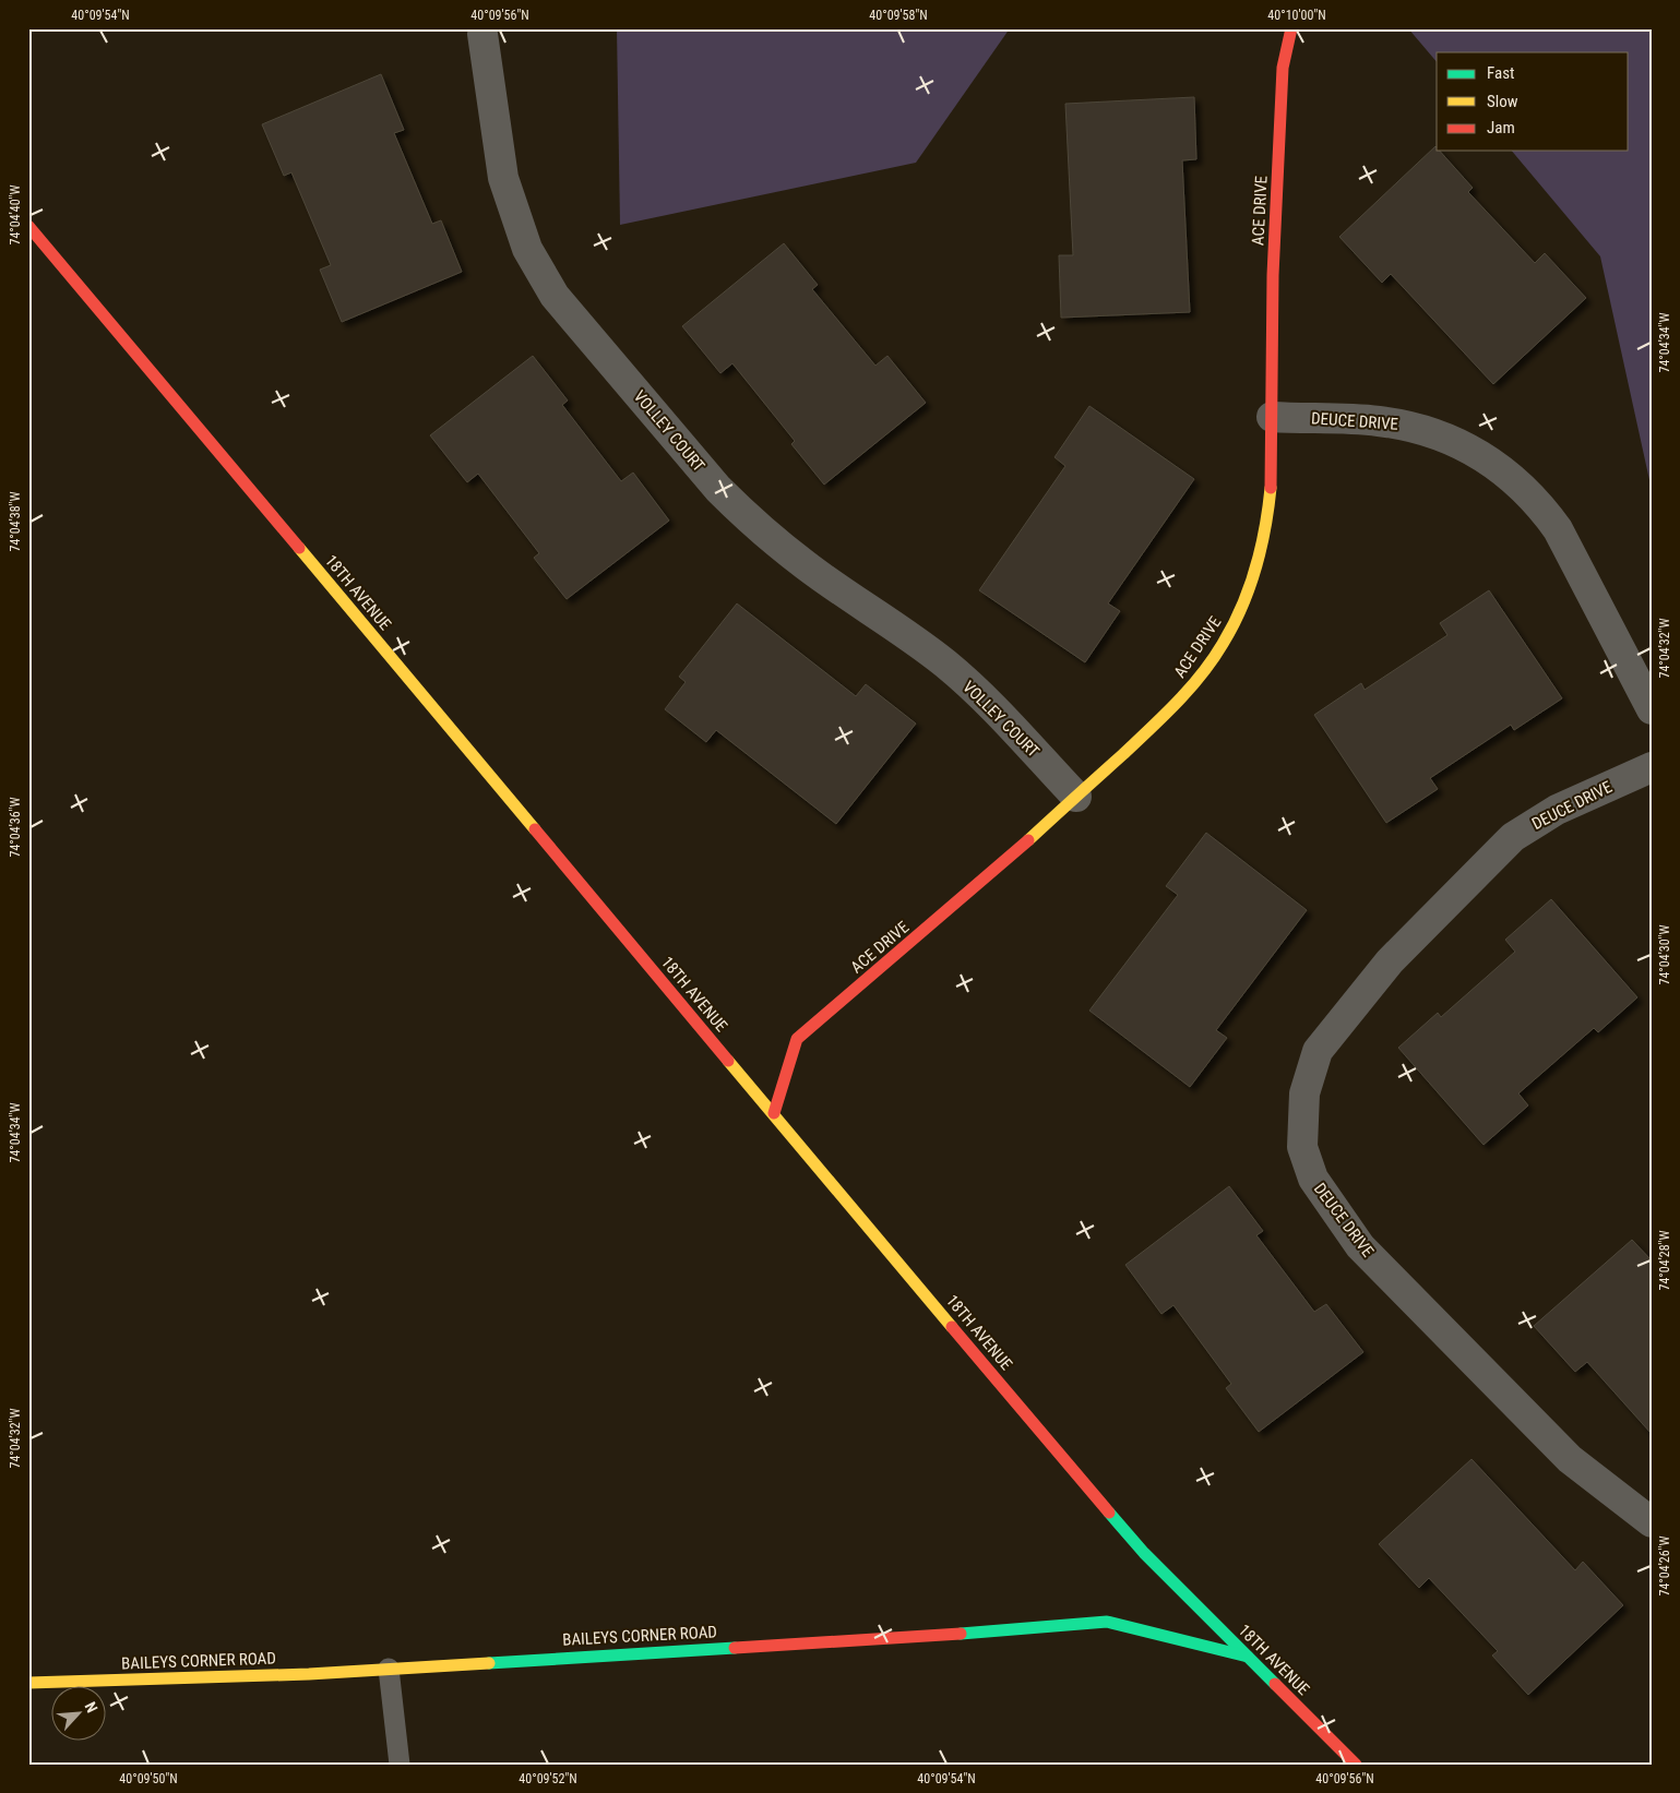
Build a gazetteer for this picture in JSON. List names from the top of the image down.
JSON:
{
  "streets": {
    "street": [
      "ACE DRIVE",
      "DEUCE DRIVE",
      "VOLLEY COURT",
      "18TH AVENUE",
      "BAILEYS CORNER ROAD"
    ]
  },
  "crossings": [
    ["ACE DRIVE", "DEUCE DRIVE"],
    ["ACE DRIVE", "VOLLEY COURT"],
    ["ACE DRIVE", "18TH AVENUE"],
    ["18TH AVENUE", "BAILEYS CORNER ROAD"]
  ],
  "legend": ["Fast", "Slow", "Jam"],
  "north": "top right",
  "coordinates": [
    "40°09'54\"N",
    "40°09'56\"N",
    "40°09'58\"N",
    "40°10'00\"N",
    "74°04'40\"W",
    "74°04'34\"W",
    "74°04'38\"W",
    "74°04'32\"W",
    "74°04'36\"W",
    "74°04'30\"W",
    "74°04'28\"W",
    "74°04'26\"W",
    "40°09'50\"N",
    "40°09'52\"N"
  ]
}
